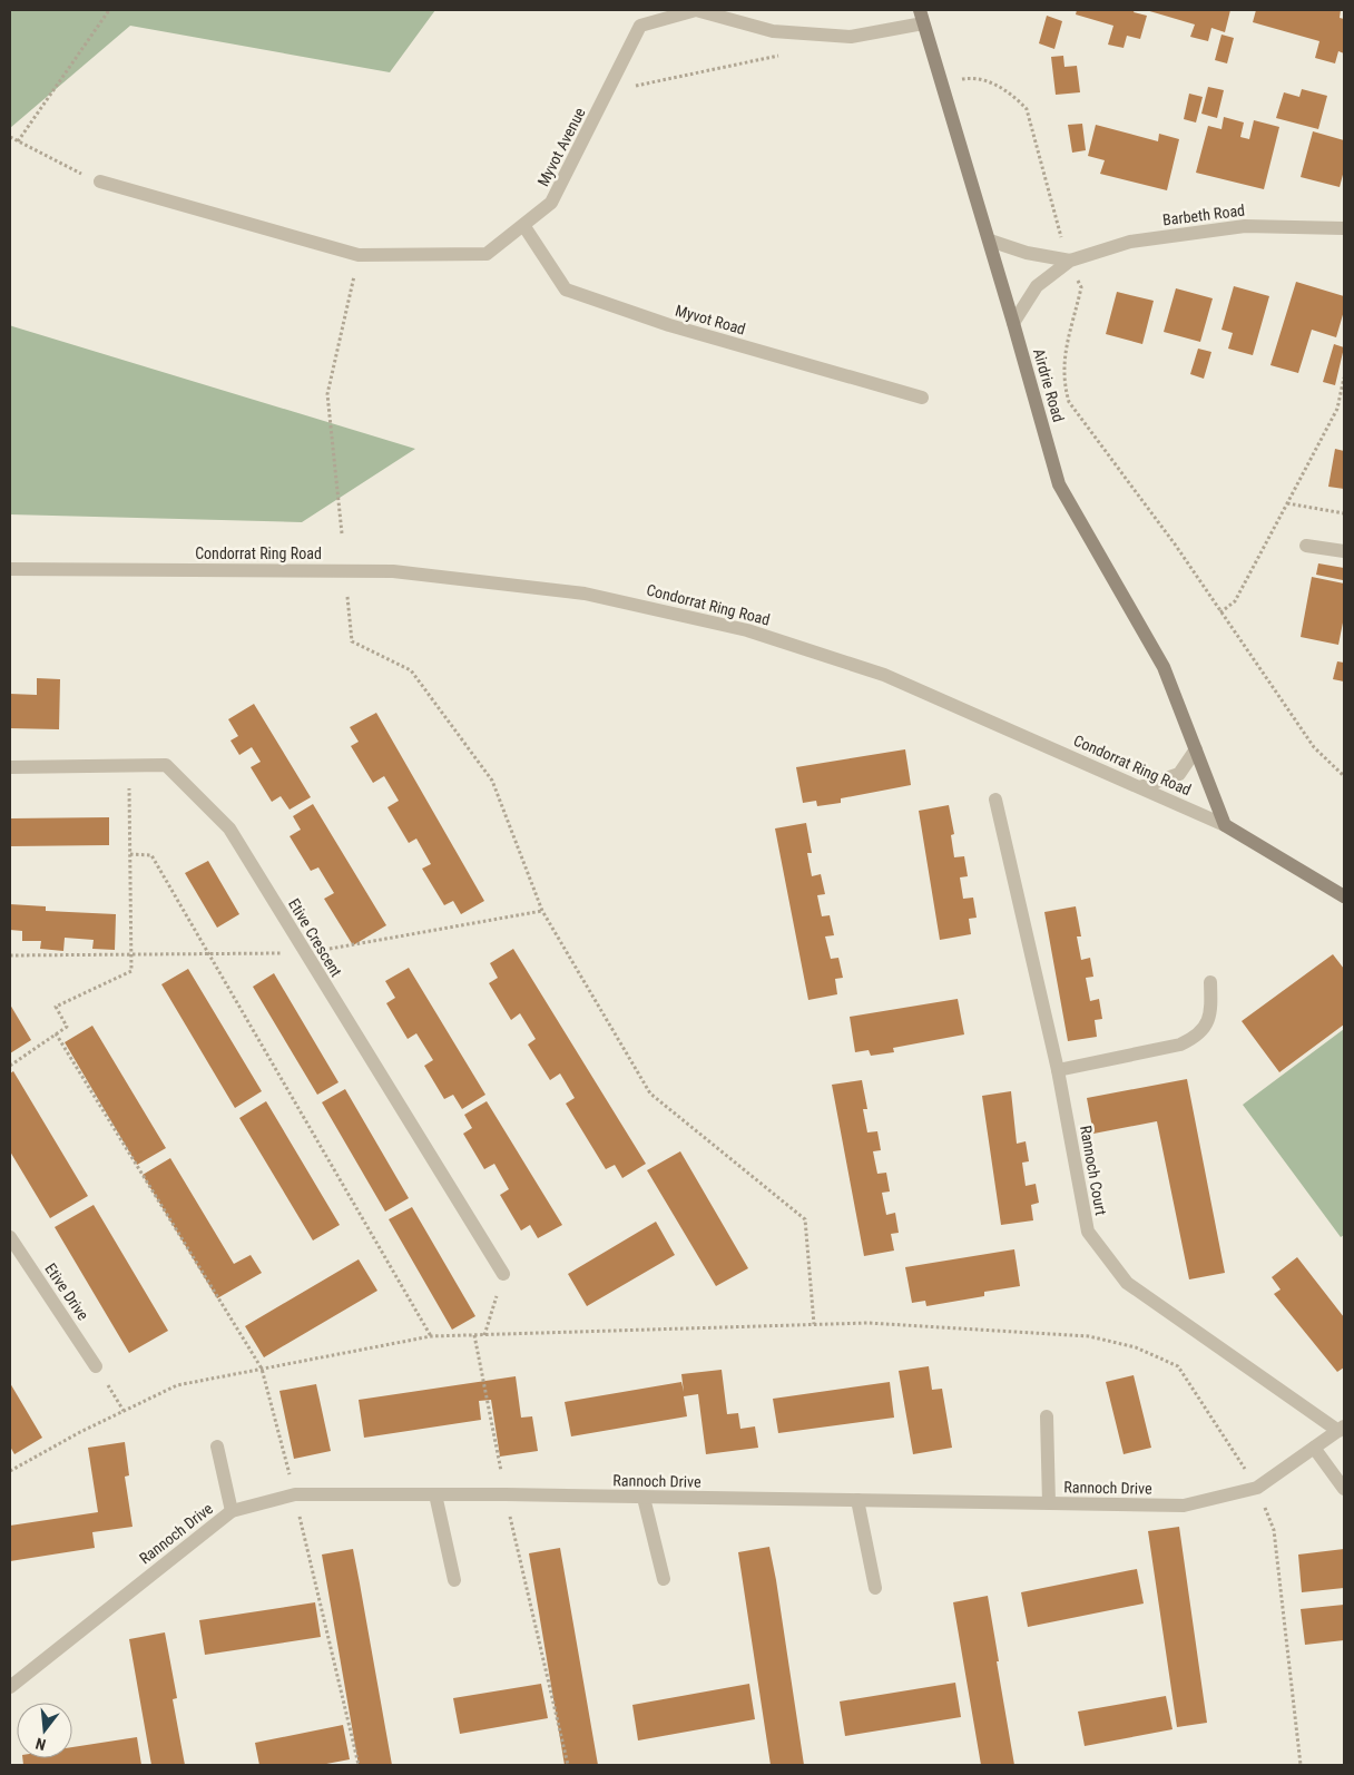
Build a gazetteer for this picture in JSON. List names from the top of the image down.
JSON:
{
  "streets": {
    "main road": ["Airdrie Road", "Condorrat Ring Road"],
    "street": [
      "Myvot Avenue",
      "Barbeth Road",
      "Myvot Road",
      "Etive Crescent",
      "Rannoch Court",
      "Etive Drive",
      "Rannoch Drive"
    ]
  },
  "crossings": [
    ["Myvot Avenue", "Myvot Road"],
    ["Myvot Avenue", "Airdrie Road"],
    ["Barbeth Road", "Airdrie Road"],
    ["Airdrie Road", "Condorrat Ring Road"],
    ["Rannoch Court", "Rannoch Drive"]
  ],
  "north": "bottom"
}
